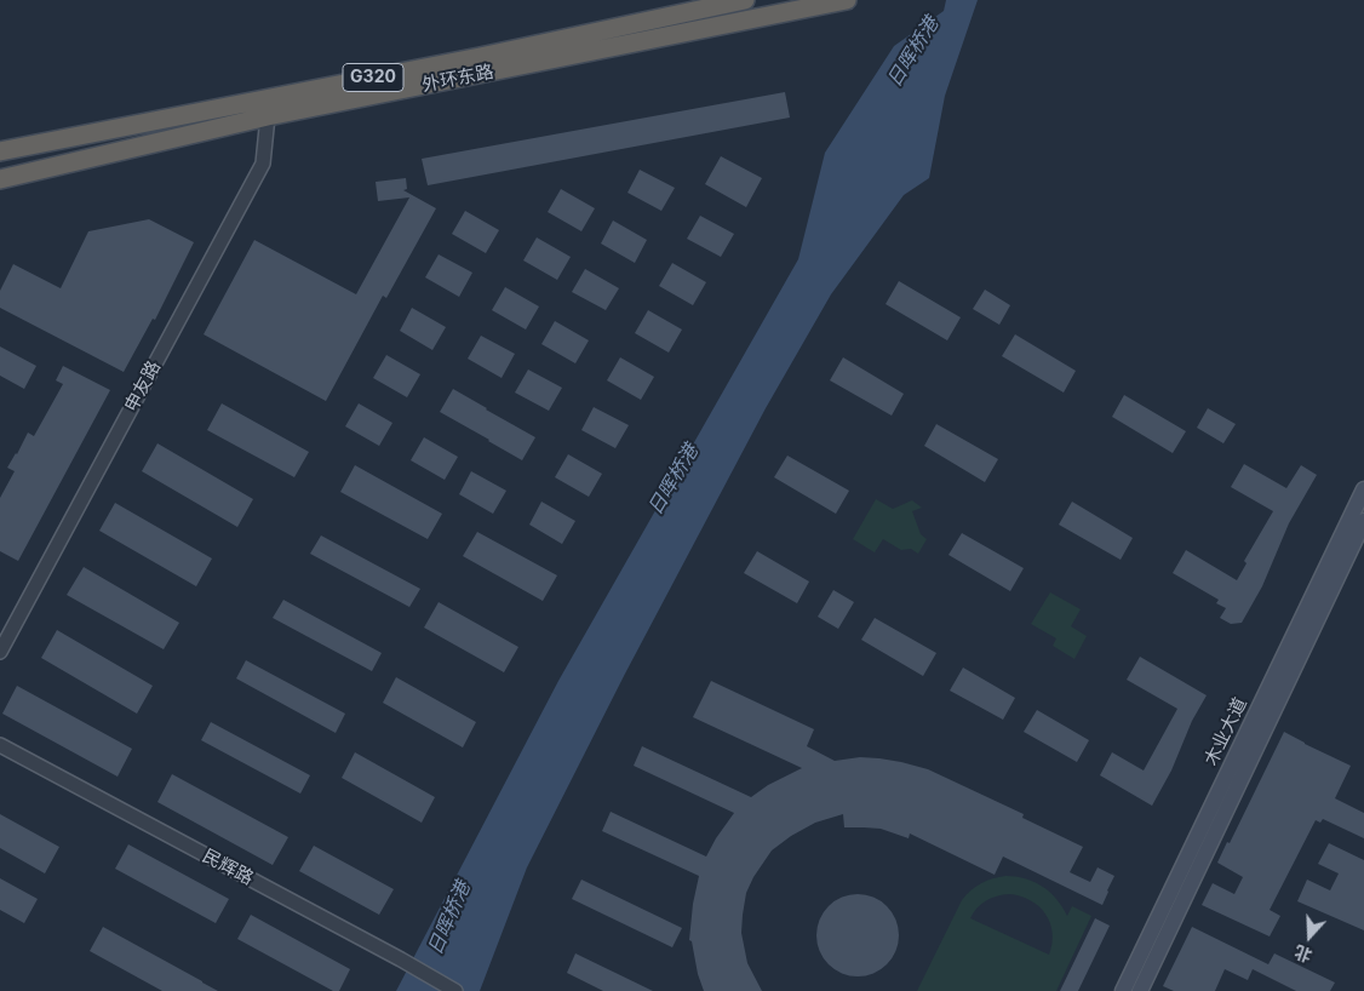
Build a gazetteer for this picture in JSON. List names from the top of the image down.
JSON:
{
  "streets": {
    "highway": ["G320", "外环东路"],
    "main road": ["木业大道"],
    "street": ["申友路", "民辉路"]
  },
  "crossings": [
    ["外环东路", "申友路"]
  ],
  "water": ["日晖桥港"],
  "north": "bottom"
}
